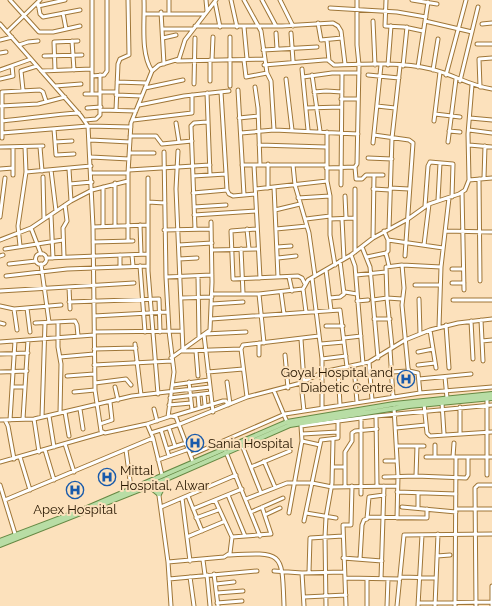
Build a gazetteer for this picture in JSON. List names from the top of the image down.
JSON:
{
  "places": {
    "hospital": [
      "Goyal Hospital and Diabetic Centre",
      "Sania Hospital",
      "Mittal Hospital, Alwar",
      "Apex Hospital"
    ]
  }
}
